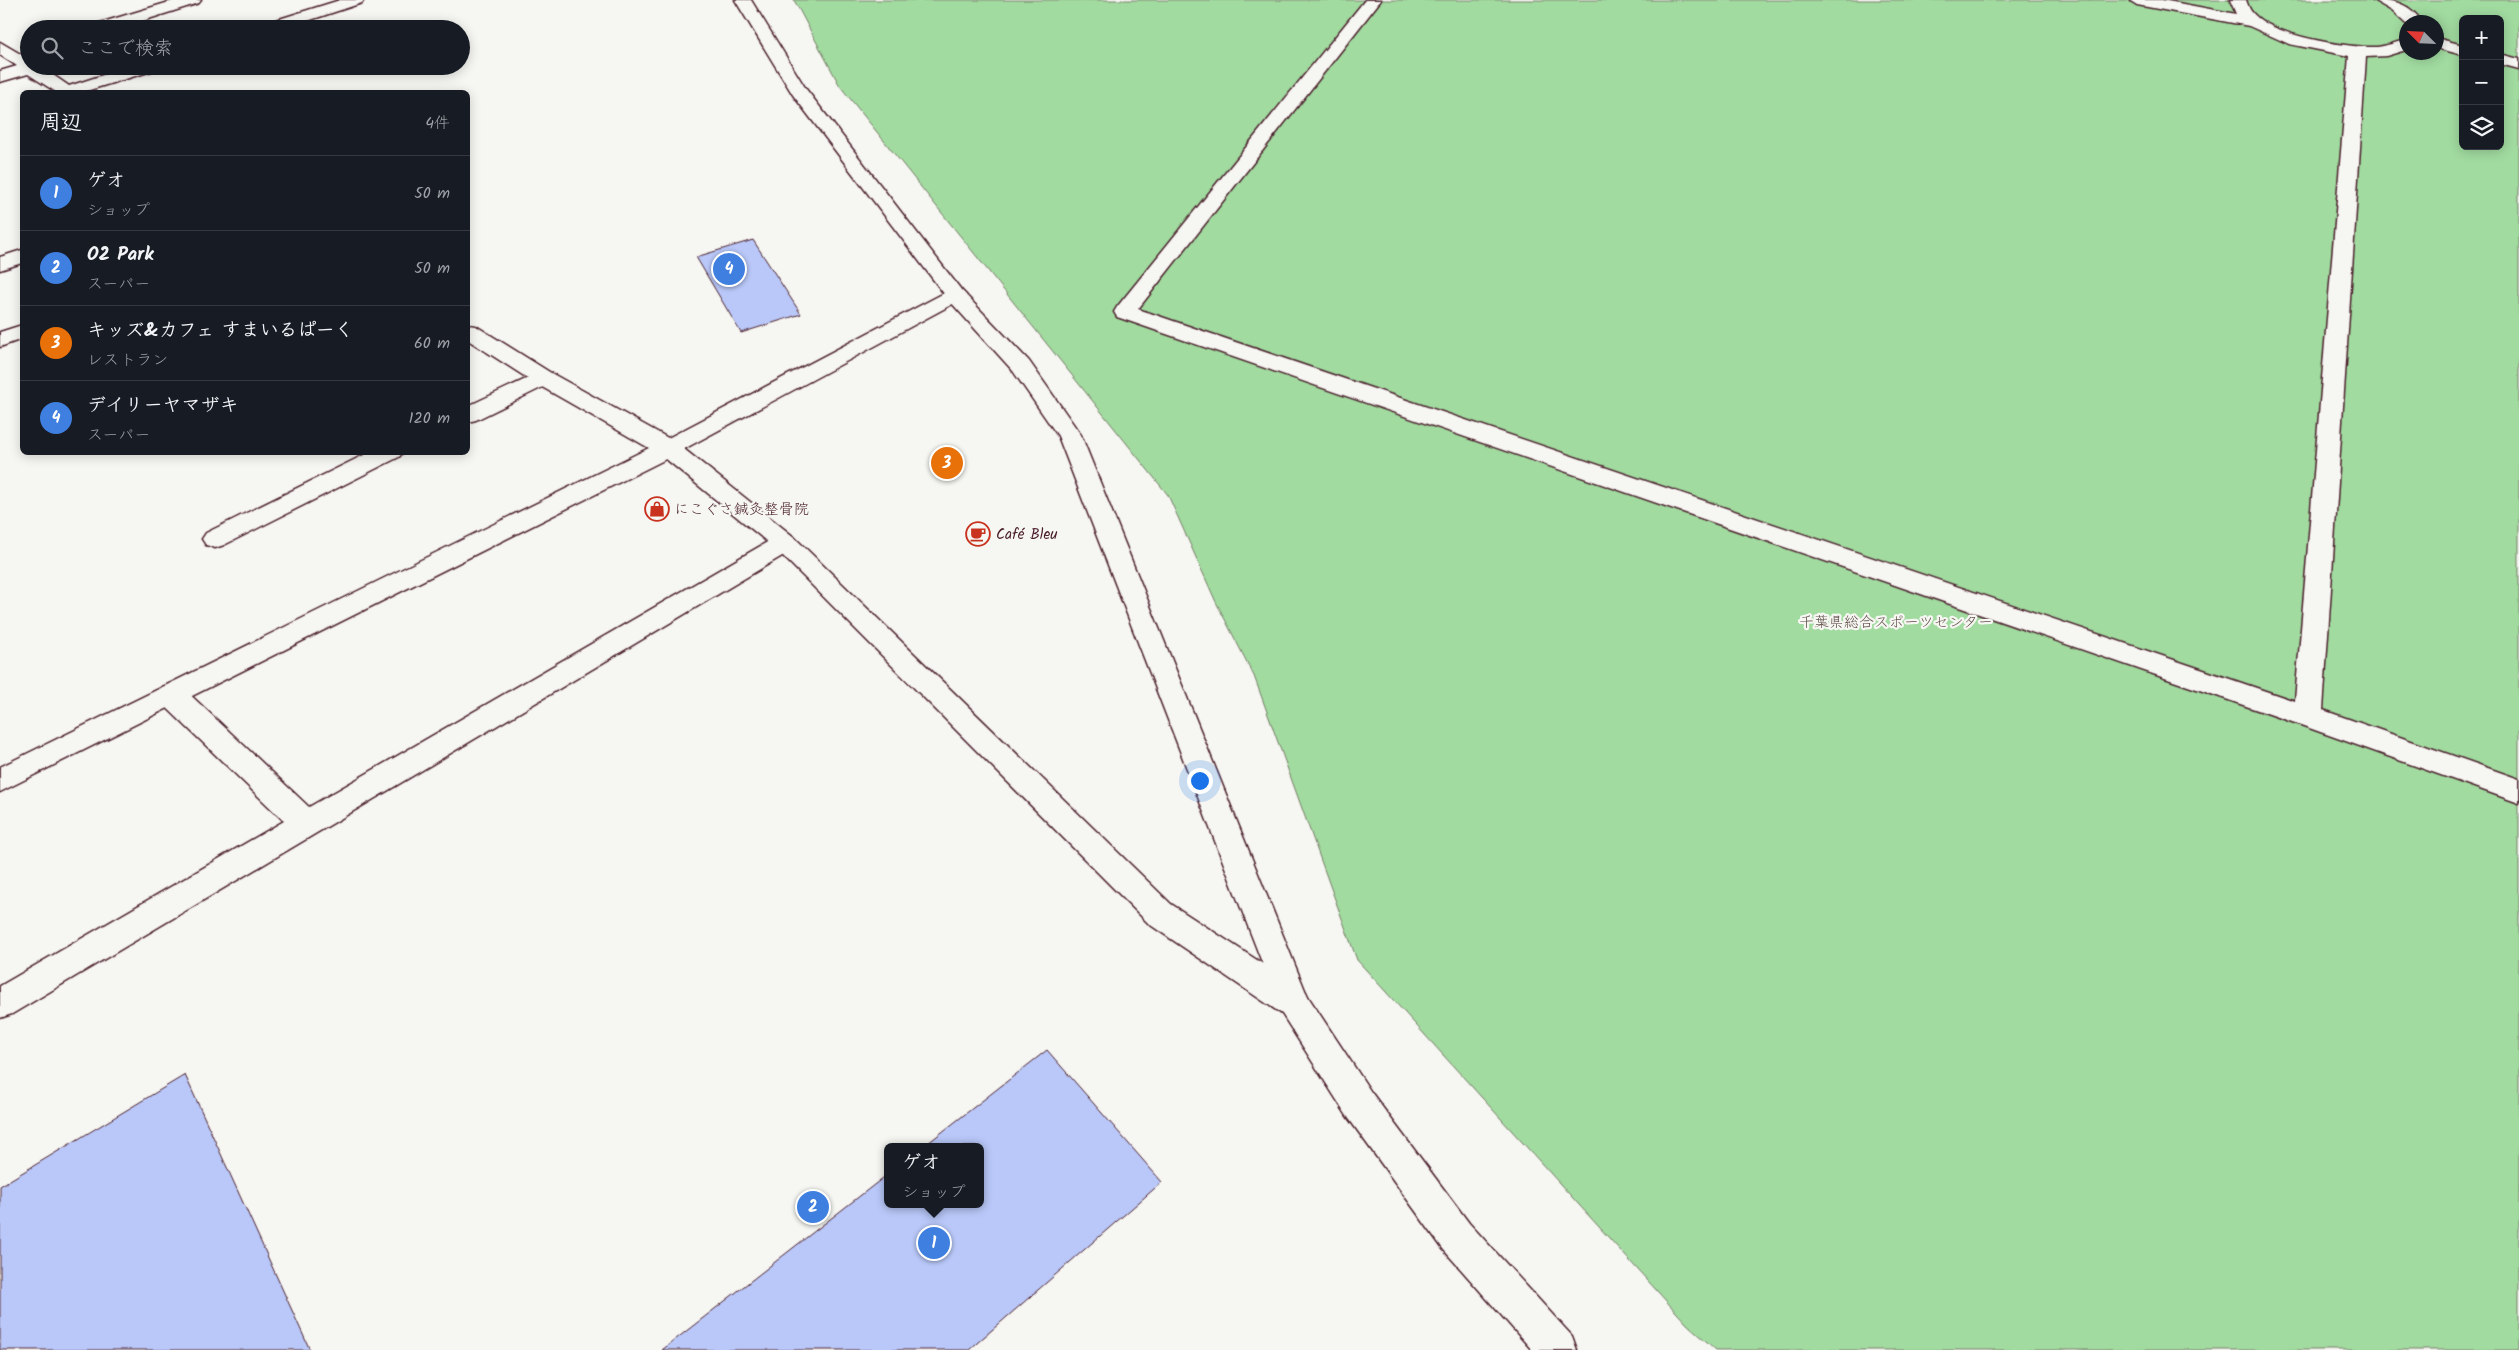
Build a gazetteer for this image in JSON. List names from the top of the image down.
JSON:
{
  "parks": ["千葉県総合スポーツセンター"],
  "places": {
    "shop": ["にこぐさ鍼灸整骨院"],
    "cafe": ["Café Bleu"]
  },
  "north": "top left",
  "page": {
    "map_buttons": ["+", "−"],
    "search": "ここで検索",
    "heading": ["周辺", "4件"],
    "list": [
      {
        "mark": "1",
        "name": "ゲオ",
        "note": "ショップ",
        "value": "50 m"
      },
      {
        "mark": "2",
        "name": "O2 Park",
        "note": "スーパー",
        "value": "50 m"
      },
      {
        "mark": "3",
        "name": "キッズ&カフェ すまいるぱーく",
        "note": "レストラン",
        "value": "60 m"
      },
      {
        "mark": "4",
        "name": "デイリーヤマザキ",
        "note": "スーパー",
        "value": "120 m"
      }
    ],
    "pins": [
      "4",
      "3",
      "2",
      "1"
    ],
    "popup": ["ゲオ", "ショップ"]
  }
}
